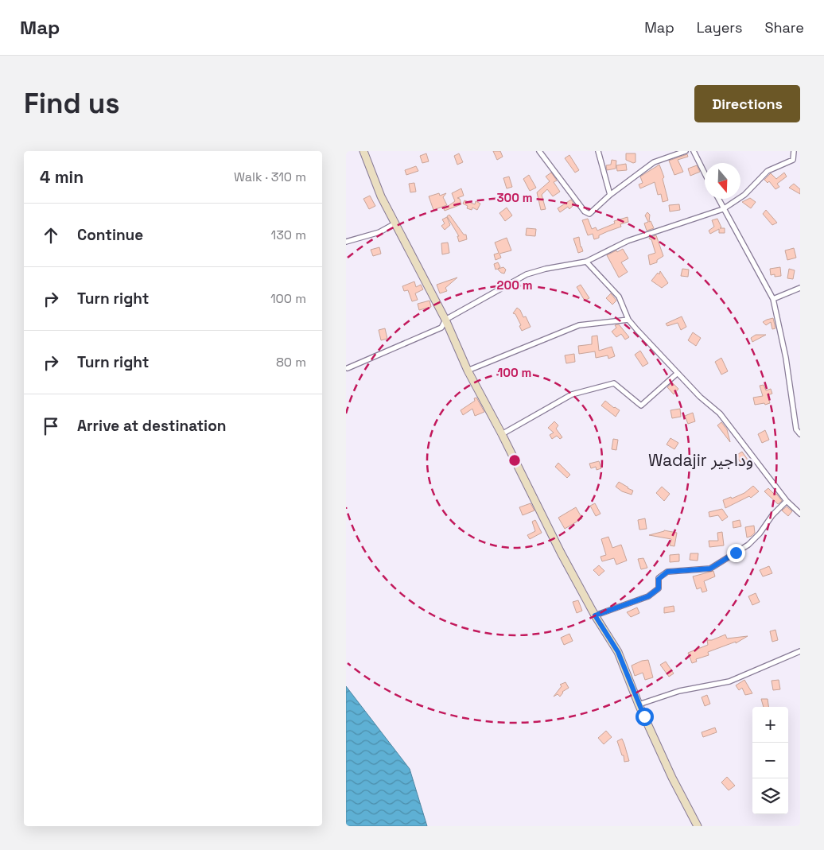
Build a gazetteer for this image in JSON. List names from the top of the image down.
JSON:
{
  "districts": ["Wadajir وداجير"],
  "north": "bottom",
  "page": {
    "header": "Map",
    "nav": ["Map", "Layers", "Share"],
    "buttons": "Directions",
    "title": "Find us",
    "heading": ["4 min", "Walk · 310 m"],
    "list": [
      ["Continue", "130 m"],
      ["Turn right", "100 m"],
      ["Turn right", "80 m"],
      "Arrive at destination"
    ],
    "map_buttons": ["+", "−"]
  },
  "rings": ["300 m", "200 m", "100 m"]
}
